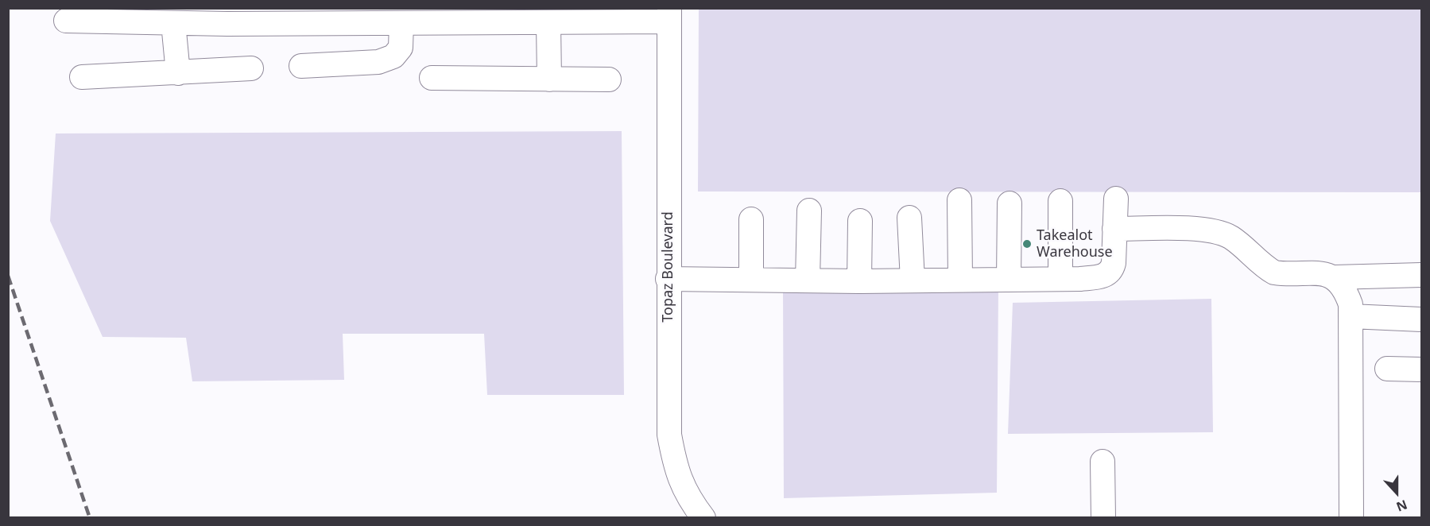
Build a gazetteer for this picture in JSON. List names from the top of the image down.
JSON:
{
  "streets": {
    "street": ["Topaz Boulevard"]
  },
  "places": ["Takealot Warehouse"],
  "north": "bottom"
}
